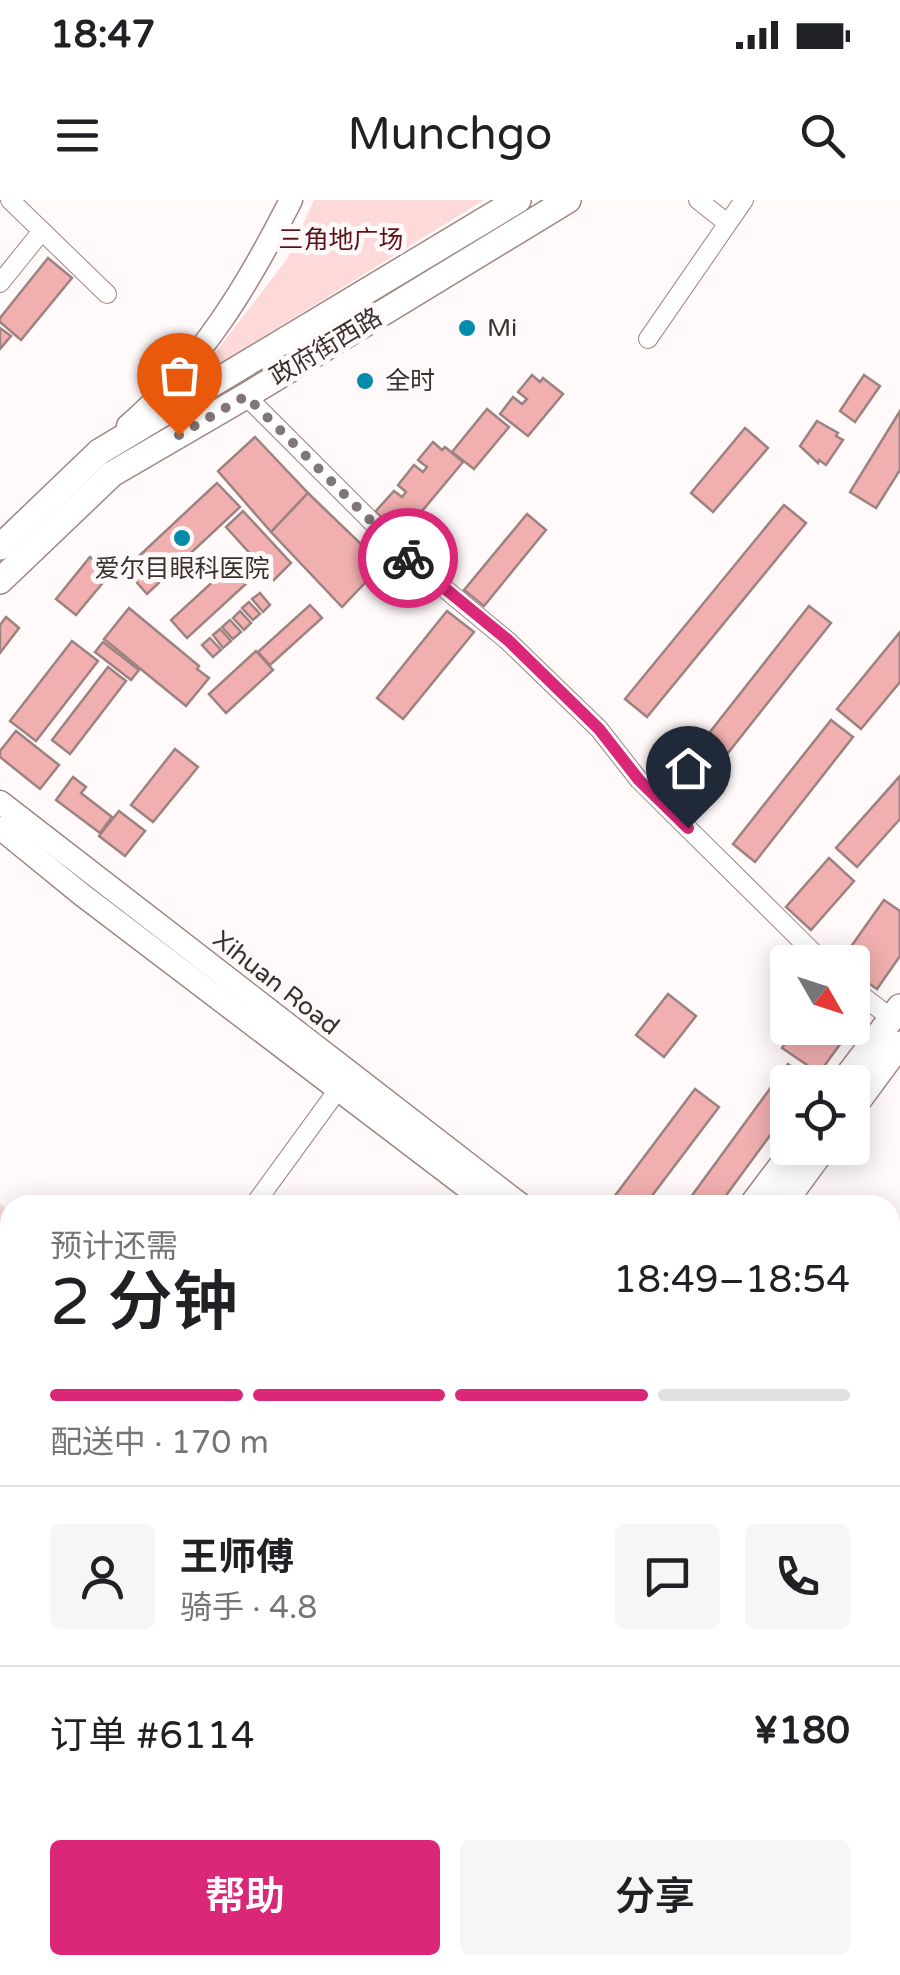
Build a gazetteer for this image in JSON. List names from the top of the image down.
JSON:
{
  "streets": {
    "main road": ["政府街西路"],
    "street": ["Xihuan Road"]
  },
  "parks": ["三角地广场"],
  "places": ["Mi", "全时", "爱尔目眼科医院"],
  "north": "bottom right",
  "page": {
    "status": "18:47",
    "header": "Munchgo",
    "heading": ["2 分钟", "预计还需", "18:49–18:54"],
    "panel": [
      "王师傅",
      "骑手 · 4.8",
      "订单 #6114",
      "¥180"
    ],
    "bar": "配送中 · 170 m",
    "buttons": ["帮助", "分享"]
  }
}
